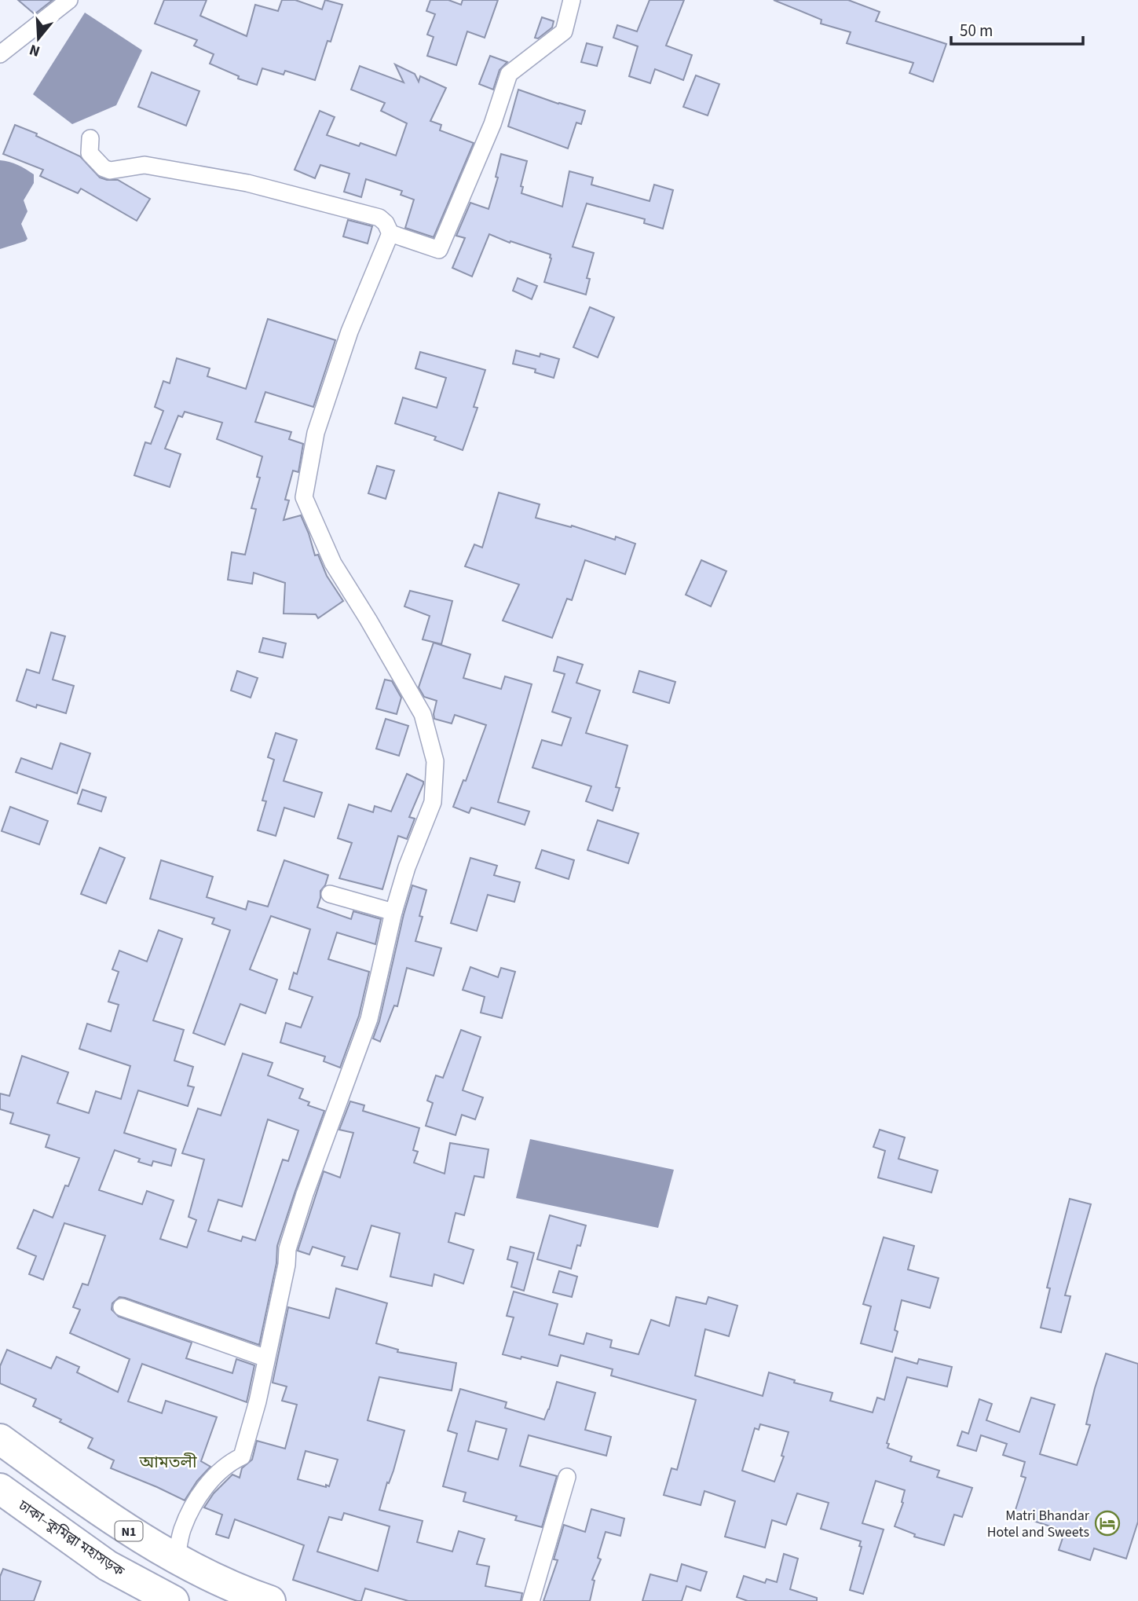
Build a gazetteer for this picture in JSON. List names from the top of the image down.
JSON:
{
  "streets": {
    "highway": ["N1", "ঢাকা–কুমিল্লা মহাসড়ক"]
  },
  "districts": ["আমতলী"],
  "places": {
    "hotel": ["Matri Bhandar Hotel and Sweets"]
  },
  "scale_bar": "50 m",
  "north": "bottom"
}
